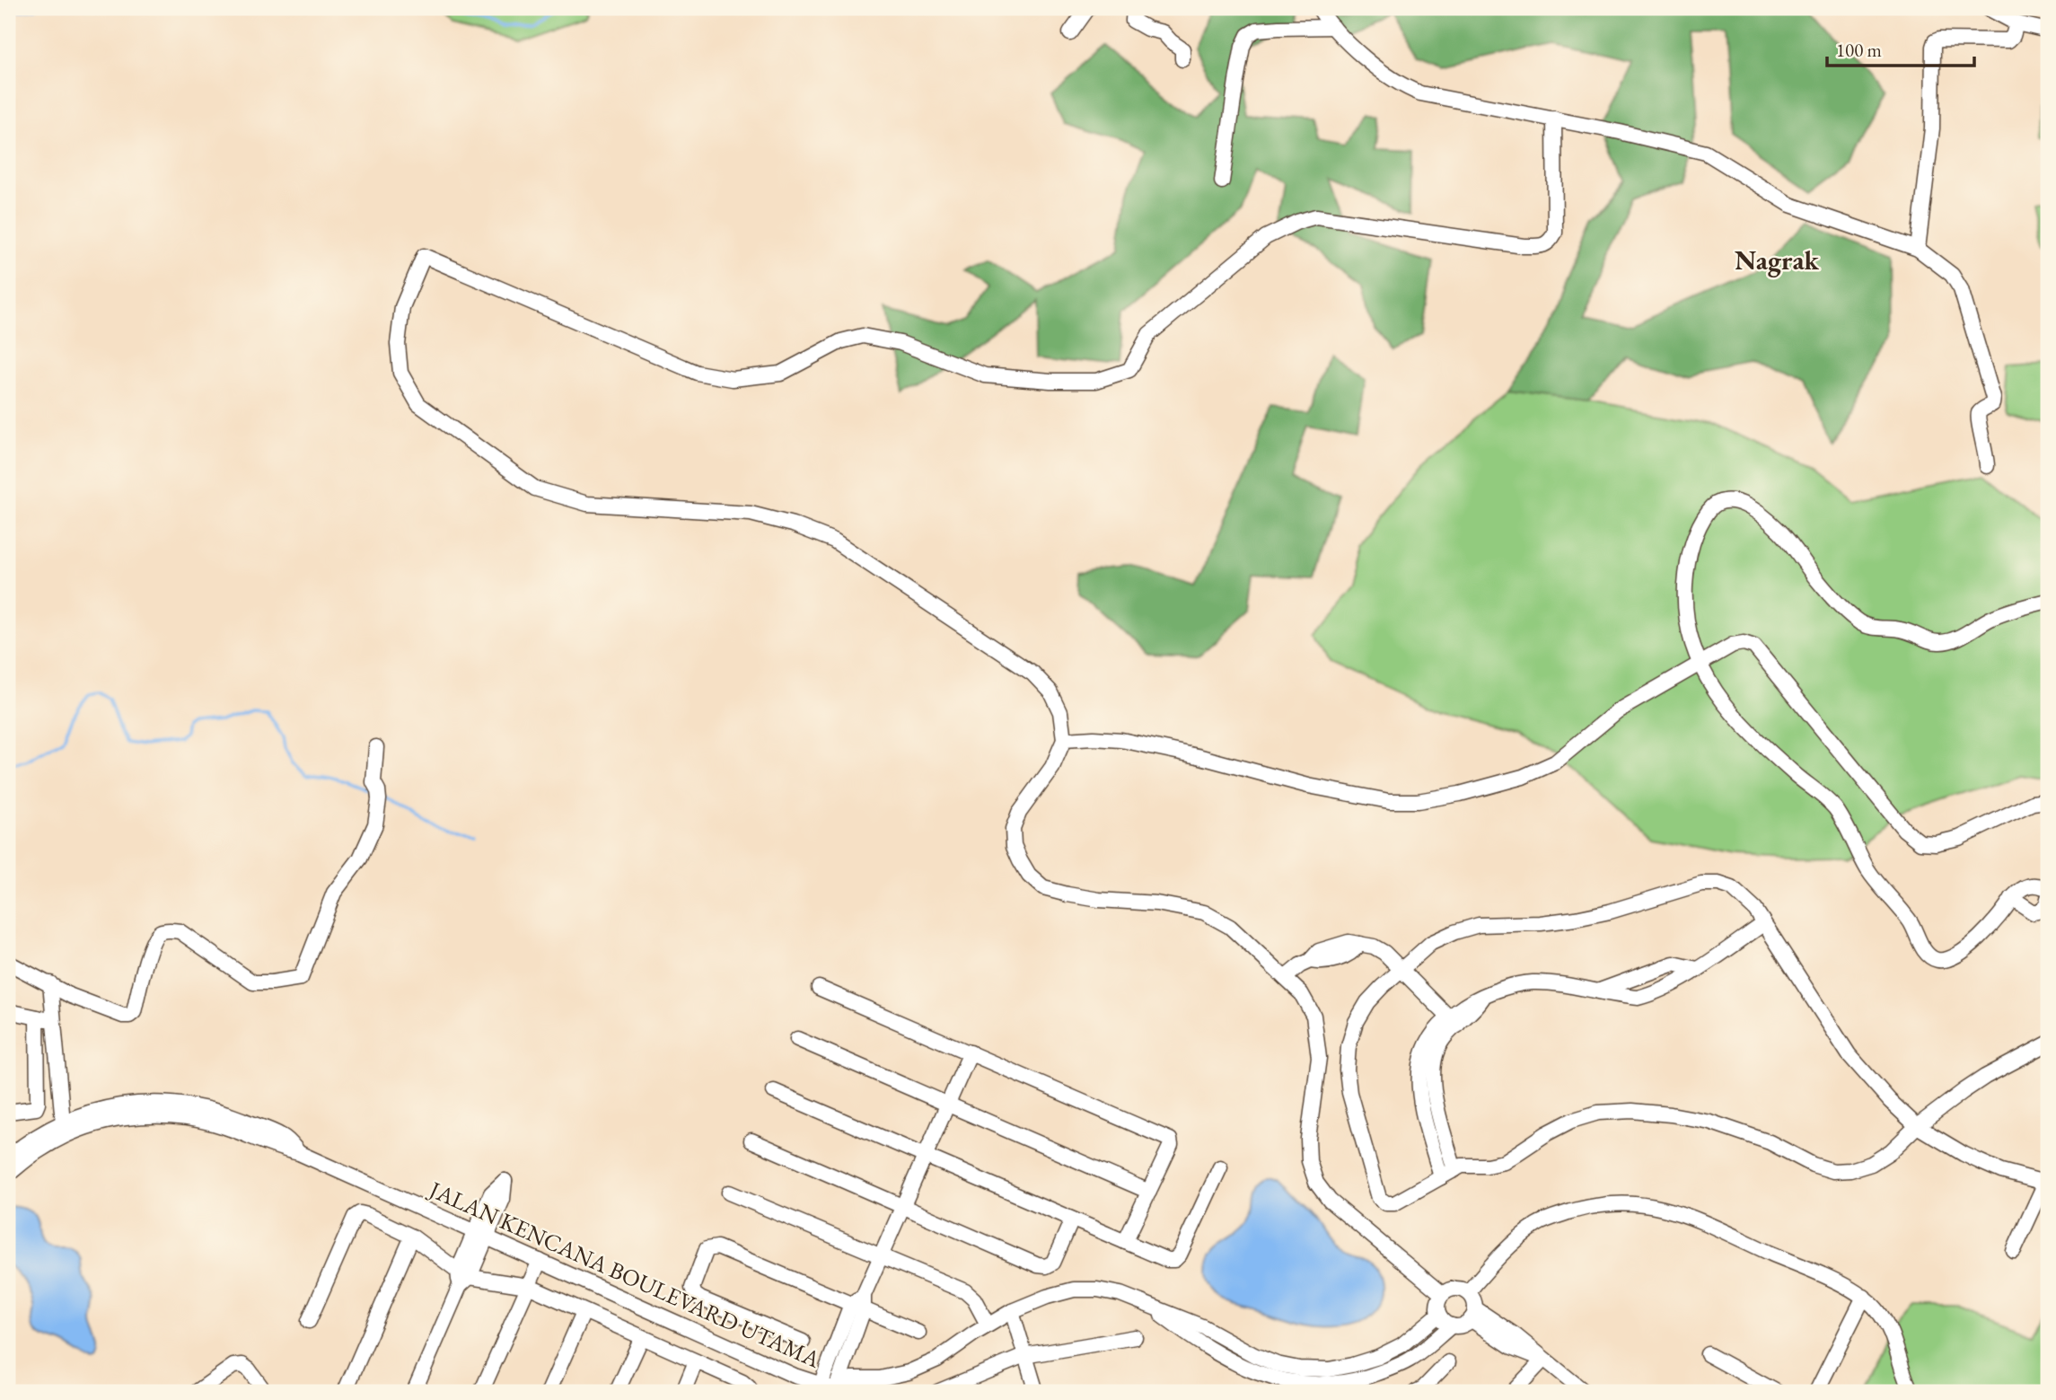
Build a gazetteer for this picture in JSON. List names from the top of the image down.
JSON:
{
  "streets": {
    "street": ["JALAN KENCANA BOULEVARD UTAMA"]
  },
  "districts": ["Nagrak"],
  "scale_bar": "100 m"
}
